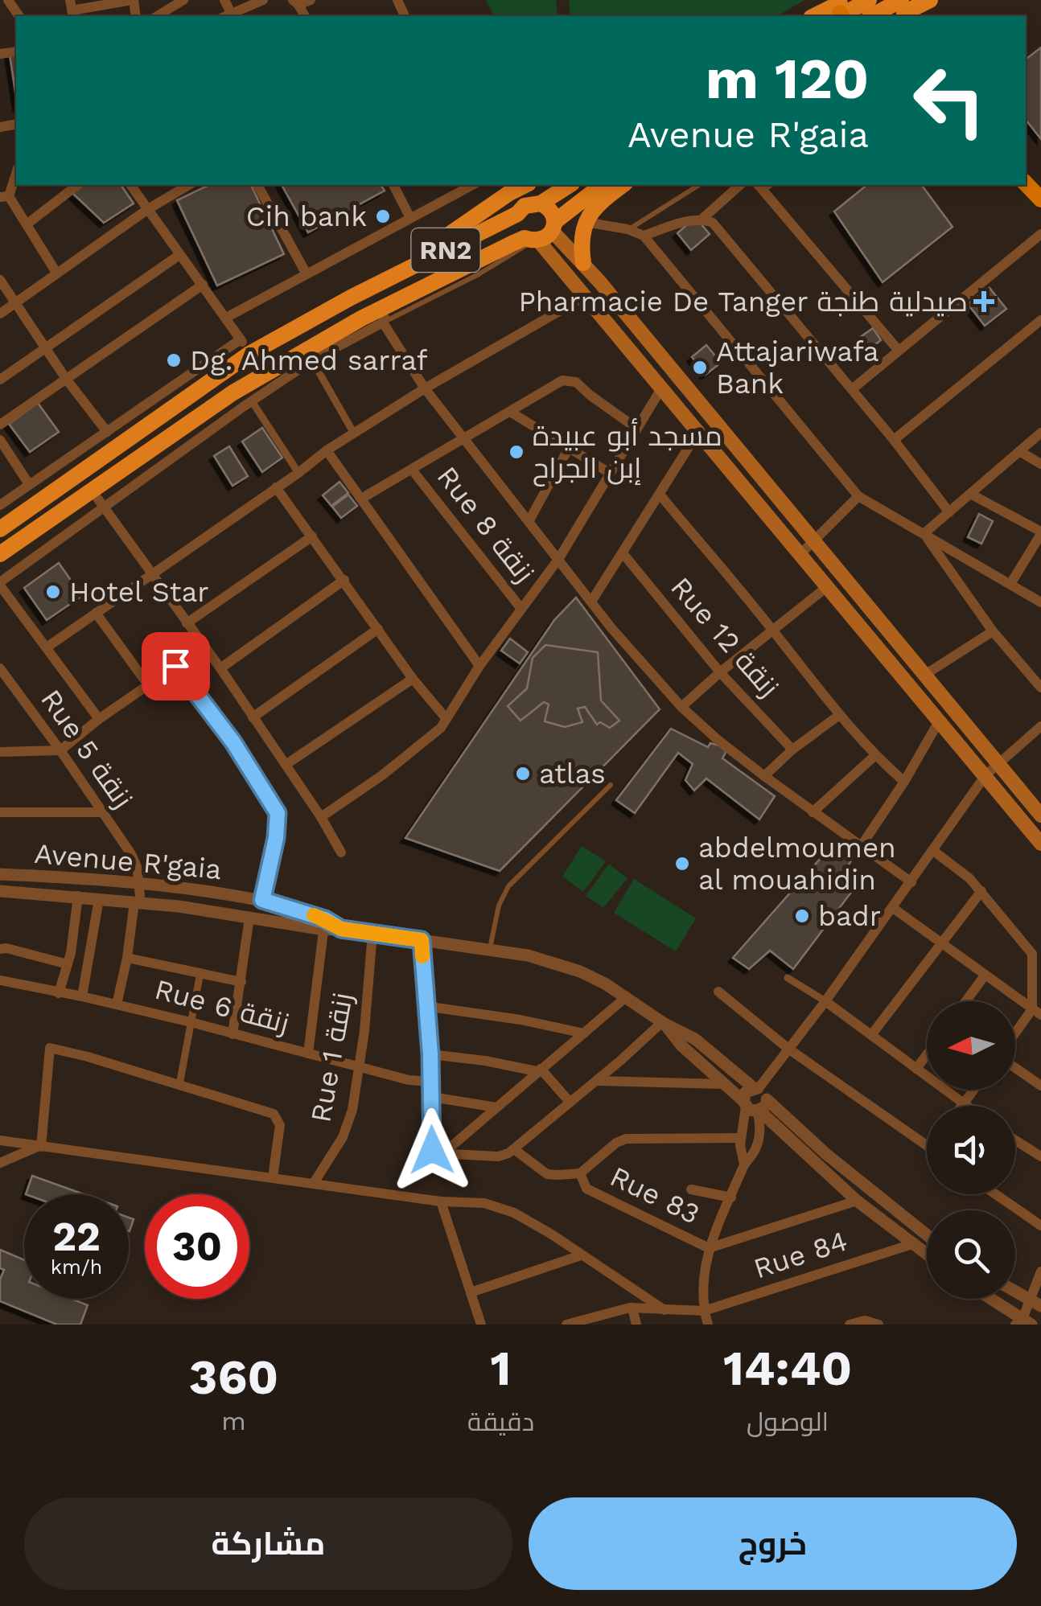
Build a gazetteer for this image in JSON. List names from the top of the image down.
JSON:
{
  "streets": {
    "highway": ["RN2"],
    "street": [
      "Rue 8 زنقة",
      "Rue 12 زنقة",
      "Rue 5 زنقة",
      "Avenue R'gaia",
      "Rue 6 زنقة",
      "Rue 1 زنقة",
      "Rue 83",
      "Rue 84"
    ]
  },
  "crossings": [
    ["Rue 5 زنقة", "Avenue R'gaia"],
    ["Rue 5 زنقة", "Rue 6 زنقة"],
    ["Avenue R'gaia", "Rue 1 زنقة"],
    ["Avenue R'gaia", "Rue 83"],
    ["Avenue R'gaia", "Rue 84"],
    ["Rue 6 زنقة", "Rue 1 زنقة"]
  ],
  "places": {
    "other": [
      "Cih bank",
      "Dg. Ahmed sarraf",
      "Attajariwafa Bank",
      "مسجد أبو عبيدة إبن الجراح",
      "Hotel Star",
      "atlas",
      "abdelmoumen al mouahidin",
      "badr"
    ],
    "health": ["Pharmacie De Tanger صيدلية طنجة"]
  },
  "north": "left",
  "page": {
    "turn": ["120 m", "Avenue R'gaia"],
    "speed": "22 km/h",
    "limit": "30",
    "eta": [
      "14:40",
      "الوصول",
      "1",
      "دقيقة",
      "360",
      "m"
    ],
    "buttons": ["خروج", "مشاركة"]
  }
}
